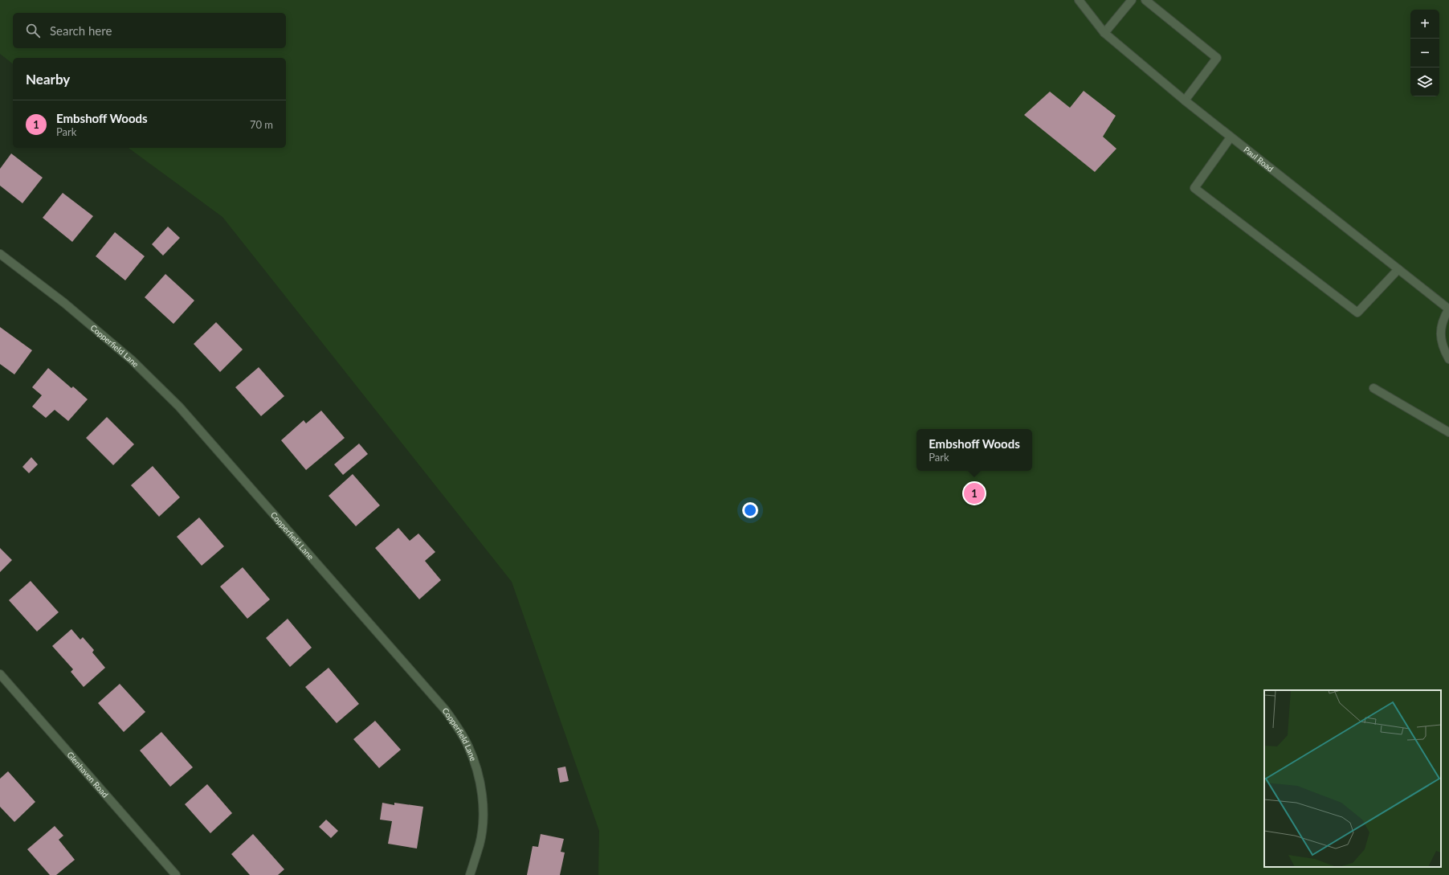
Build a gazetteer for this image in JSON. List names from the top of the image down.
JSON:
{
  "streets": {
    "street": ["Paul Road", "Copperfield Lane", "Glenhaven Road"]
  },
  "page": {
    "map_buttons": ["+", "−"],
    "search": "Search here",
    "heading": "Nearby",
    "list": [
      {
        "mark": "1",
        "name": "Embshoff Woods",
        "note": "Park",
        "value": "70 m"
      }
    ],
    "popup": ["Embshoff Woods", "Park"],
    "pins": "1"
  }
}
